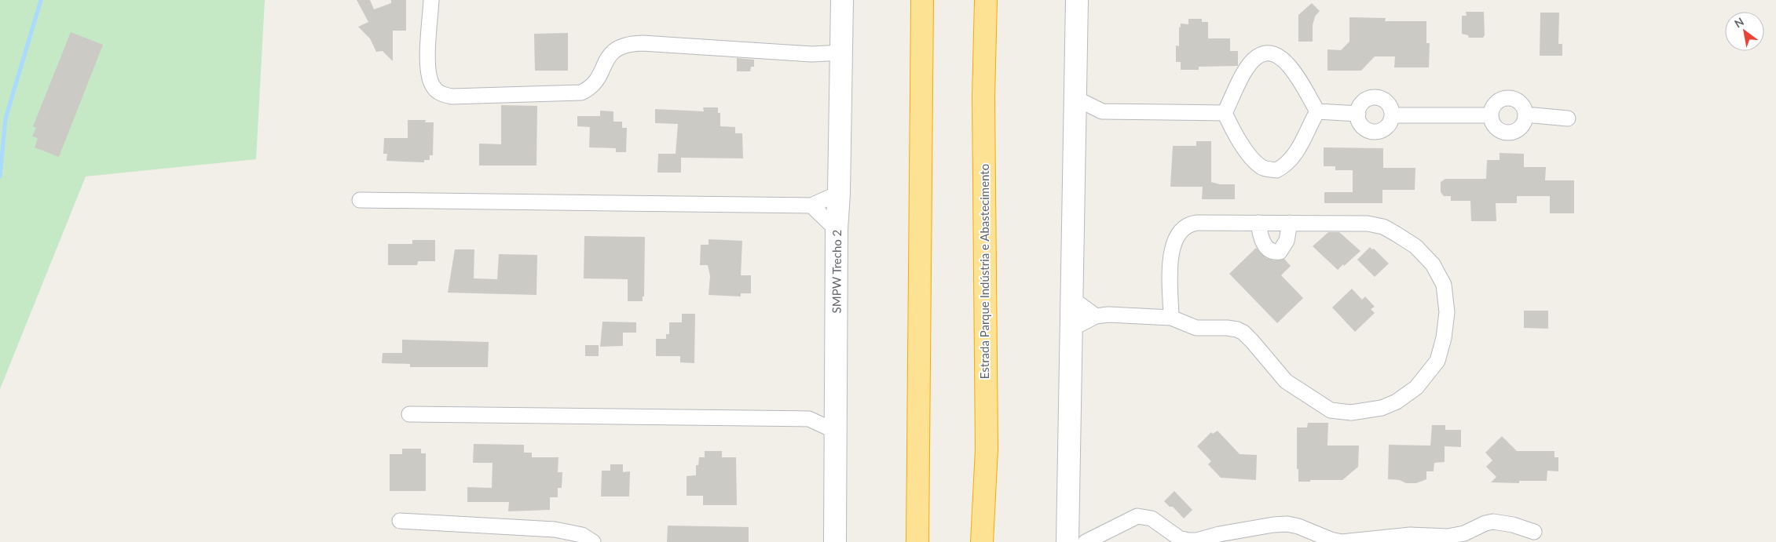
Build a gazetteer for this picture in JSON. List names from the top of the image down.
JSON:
{
  "streets": {
    "highway": ["Estrada Parque Indústria e Abastecimento"],
    "street": ["SMPW Trecho 2"]
  },
  "north": "top left"
}
